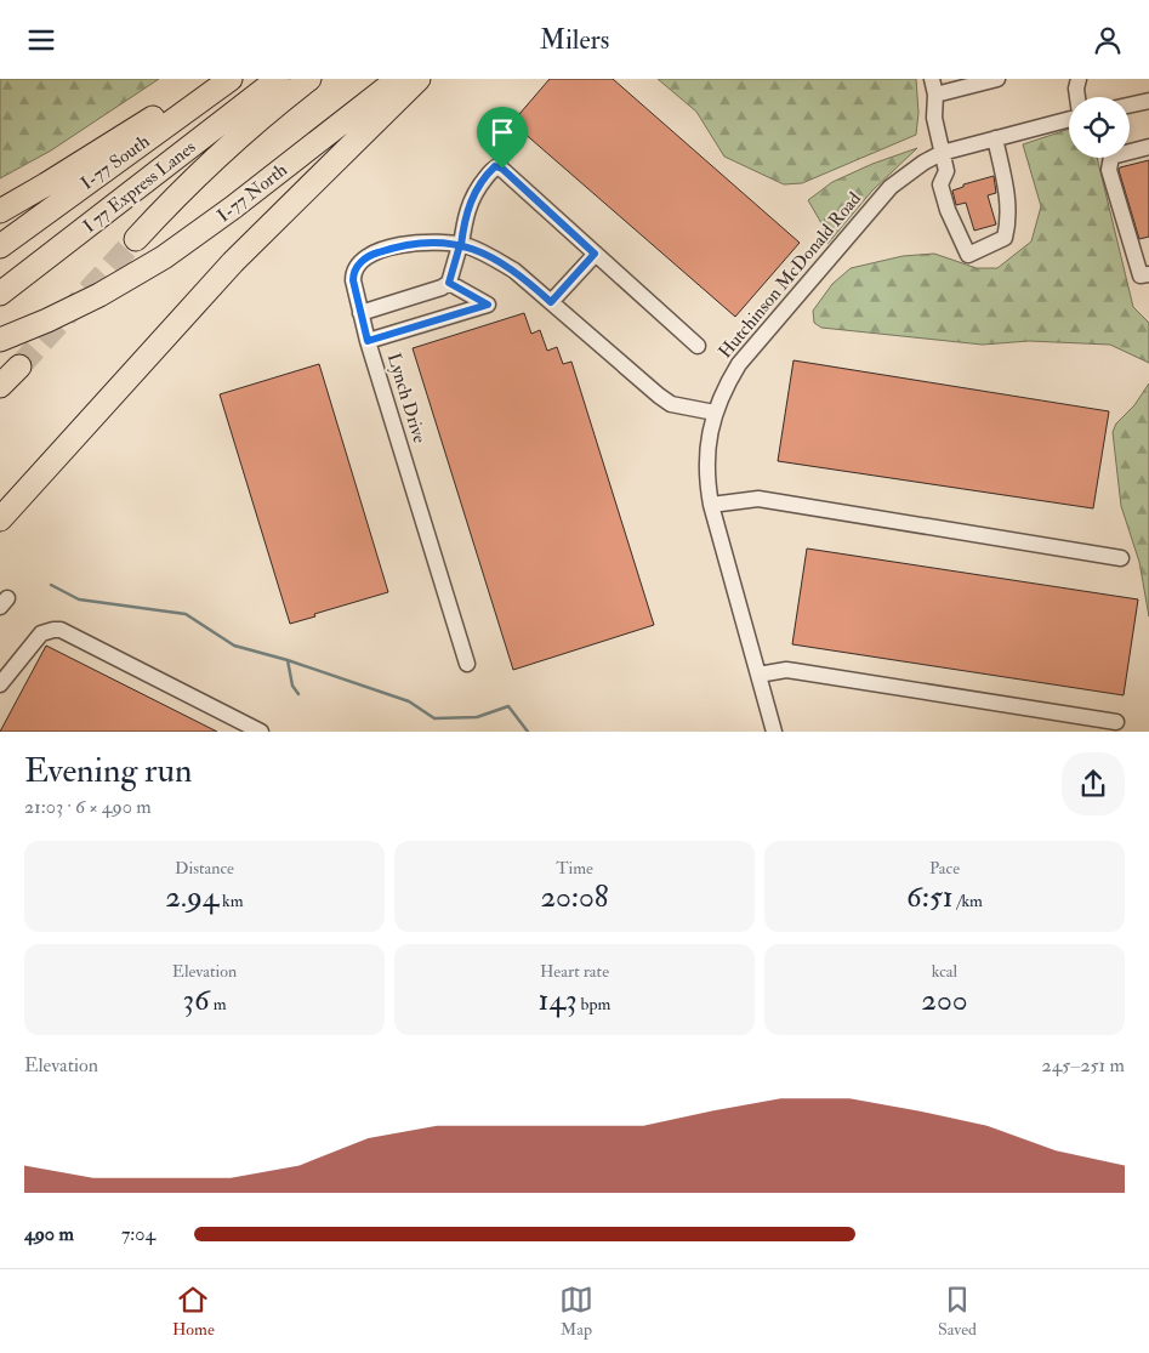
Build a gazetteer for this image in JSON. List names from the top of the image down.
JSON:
{
  "streets": {
    "highway": ["I-77 South", "I 77 Express Lanes", "I-77 North"],
    "street": ["Hutchinson McDonald Road", "Lynch Drive"]
  },
  "crossings": [
    ["Hutchinson McDonald Road", "Lynch Drive"]
  ],
  "page": {
    "header": "Milers",
    "heading": ["Evening run", "21:03 · 6 × 490 m"],
    "stats": [
      ["Distance", "2.94 km"],
      ["Time", "20:08"],
      ["Pace", "6:51 /km"],
      ["Elevation", "36 m"],
      ["Heart rate", "143 bpm"],
      ["kcal", "200"]
    ],
    "chart": ["Elevation", "245–251 m"],
    "list": [
      {
        "name": "490 m",
        "note": "7:04"
      }
    ],
    "tabs": ["Home", "Map", "Saved"]
  }
}
